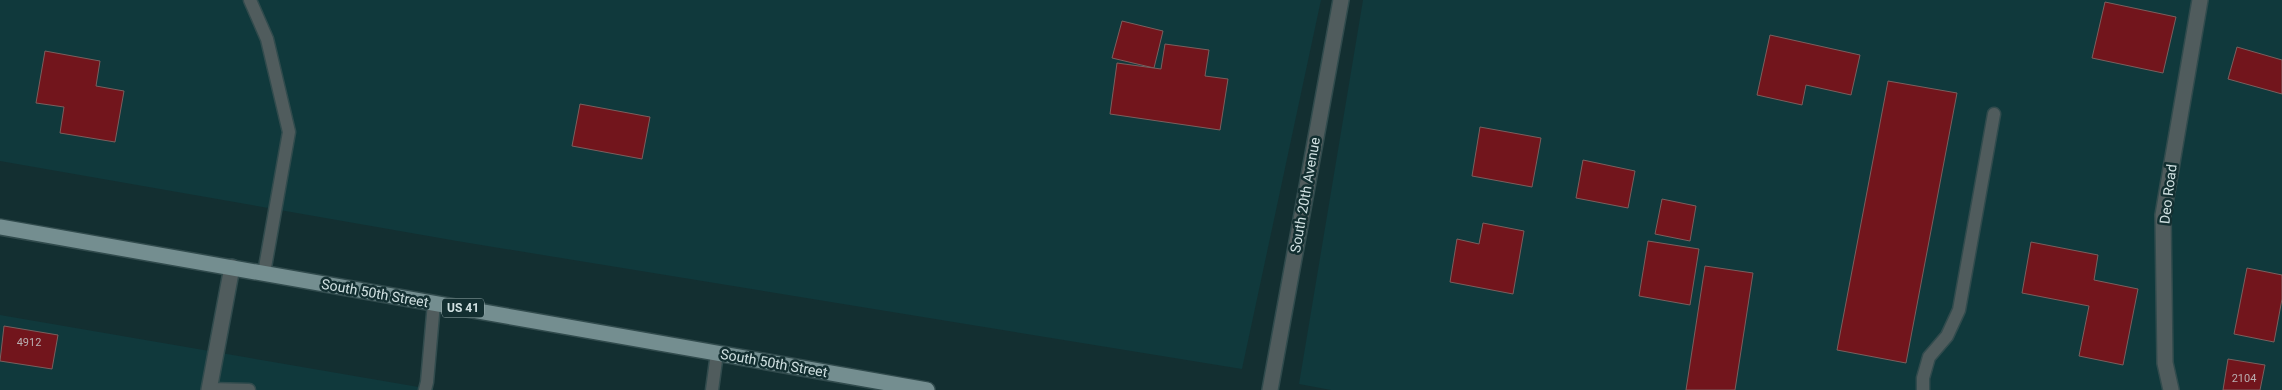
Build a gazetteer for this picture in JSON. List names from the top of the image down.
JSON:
{
  "streets": {
    "main road": ["South 50th Street", "US 41"],
    "street": ["Deo Road", "South 20th Avenue"]
  },
  "house_numbers": ["4912", "2104"]
}
